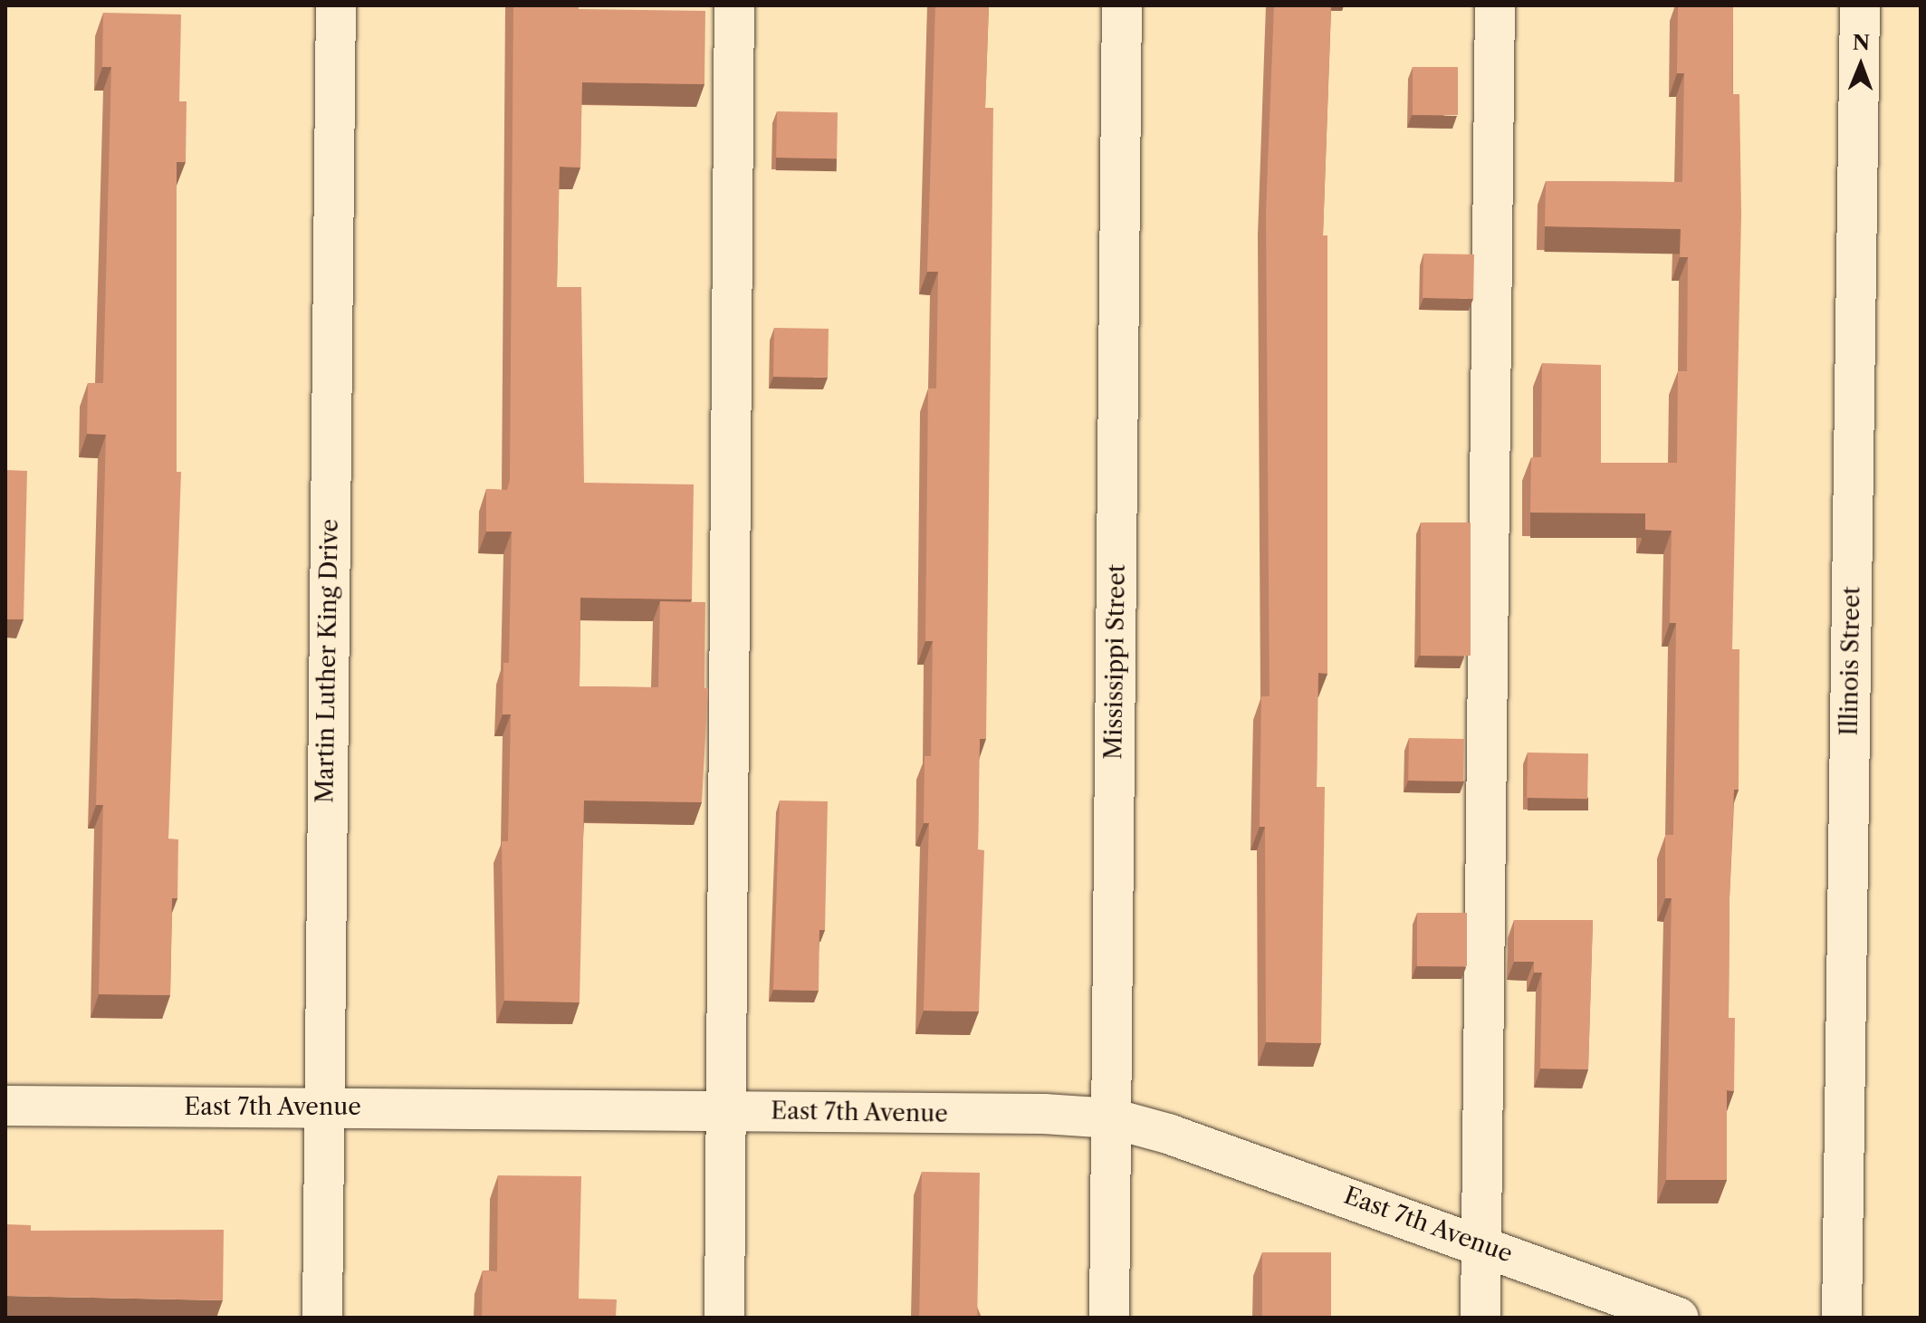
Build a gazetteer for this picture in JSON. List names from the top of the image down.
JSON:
{
  "streets": {
    "street": [
      "Martin Luther King Drive",
      "Illinois Street",
      "Mississippi Street",
      "East 7th Avenue"
    ]
  },
  "crossings": [
    ["Martin Luther King Drive", "East 7th Avenue"],
    ["Mississippi Street", "East 7th Avenue"]
  ],
  "north": "top"
}
